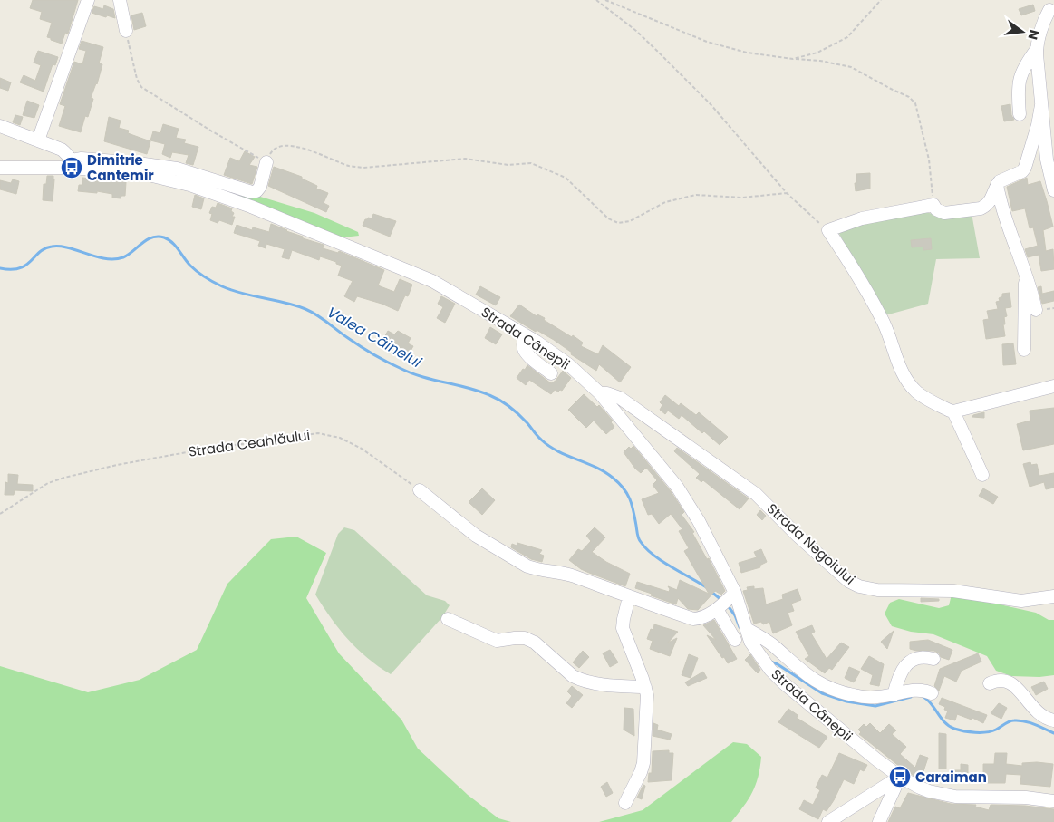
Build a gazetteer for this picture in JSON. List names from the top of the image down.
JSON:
{
  "streets": {
    "street": ["Strada Cânepii", "Strada Negoiului"],
    "path": ["Strada Ceahlăului"]
  },
  "crossings": [
    ["Strada Cânepii", "Strada Negoiului"]
  ],
  "water": ["Valea Câinelui"],
  "places": {
    "bus stop": ["Dimitrie Cantemir", "Caraiman"]
  },
  "north": "right"
}
